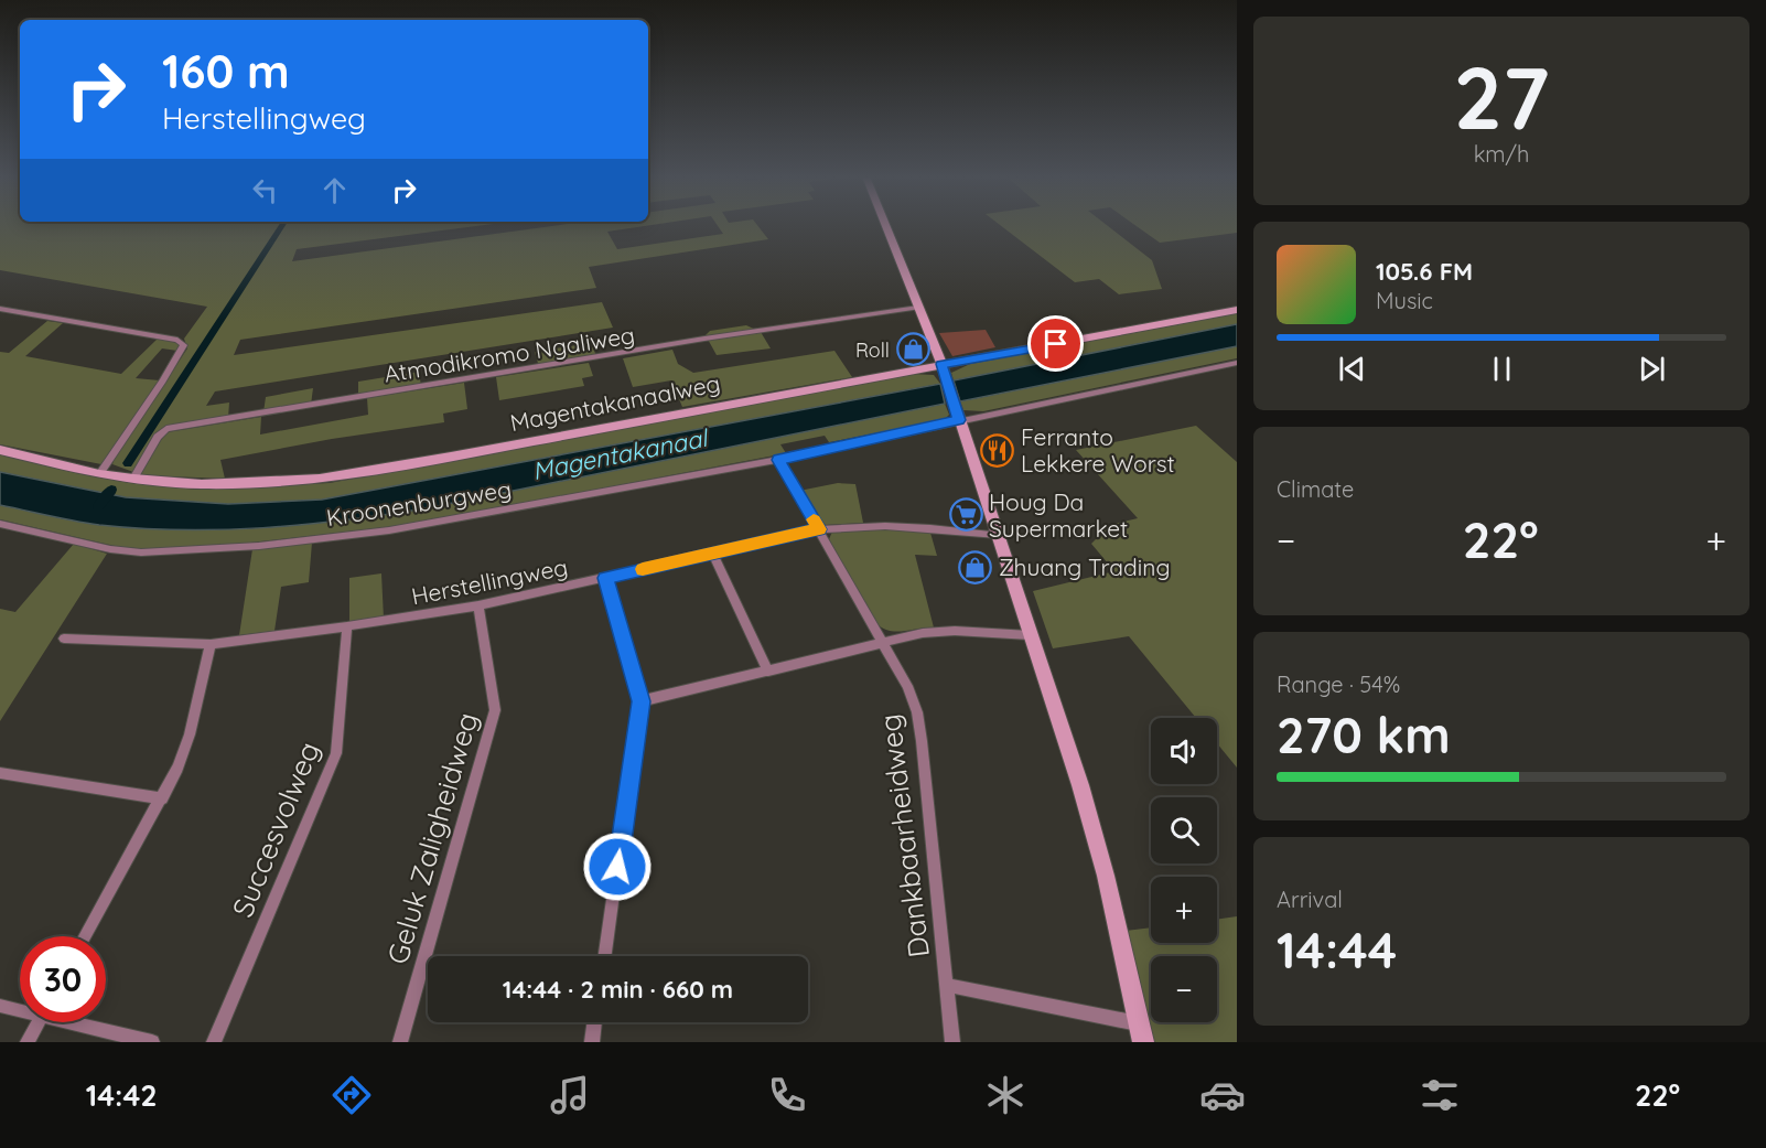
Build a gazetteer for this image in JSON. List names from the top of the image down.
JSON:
{
  "streets": {
    "street": [
      "Atmodikromo Ngaliweg",
      "Magentakanaalweg",
      "Kroonenburgweg",
      "Herstellingweg",
      "Succesvolweg",
      "Dankbaarheidweg",
      "Geluk Zaligheidweg"
    ]
  },
  "crossings": [
    ["Atmodikromo Ngaliweg", "Magentakanaalweg"],
    ["Kroonenburgweg", "Dankbaarheidweg"],
    ["Herstellingweg", "Succesvolweg"],
    ["Herstellingweg", "Dankbaarheidweg"],
    ["Herstellingweg", "Geluk Zaligheidweg"]
  ],
  "water": ["Magentakanaal"],
  "places": {
    "shop": ["Roll", "Zhuang Trading"],
    "restaurant": ["Ferranto Lekkere Worst"],
    "supermarket": ["Houg Da Supermarket"]
  },
  "page": {
    "tile": [
      ["27", "km/h"],
      "Climate",
      ["Range · 54%", "270 km"],
      ["Arrival", "14:44"]
    ],
    "turn": ["160 m", "Herstellingweg"],
    "song": ["105.6 FM", "Music"],
    "heat": ["−", "22°", "+"],
    "map_buttons": ["+", "−"],
    "limit": "30",
    "trip": "14:44 · 2 min · 660 m",
    "tabs": ["14:42", "22°"]
  }
}
